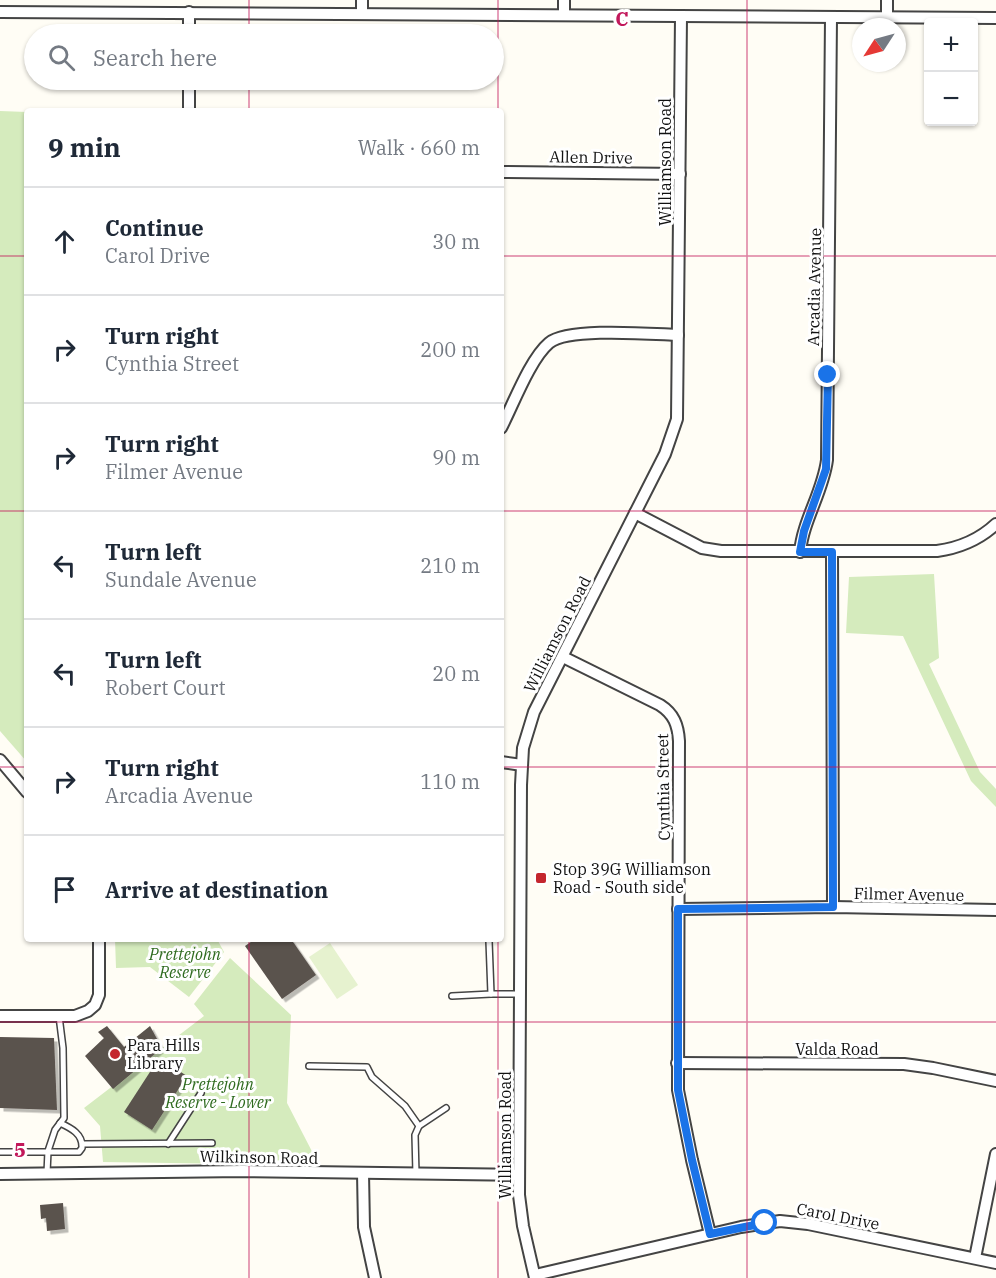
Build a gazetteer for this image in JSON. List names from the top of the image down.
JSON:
{
  "streets": {
    "street": [
      "Allen Drive",
      "Williamson Road",
      "Arcadia Avenue",
      "Cynthia Street",
      "Filmer Avenue",
      "Valda Road",
      "Wilkinson Road",
      "Carol Drive"
    ]
  },
  "crossings": [
    ["Allen Drive", "Williamson Road"],
    ["Williamson Road", "Cynthia Street"],
    ["Williamson Road", "Wilkinson Road"],
    ["Williamson Road", "Carol Drive"],
    ["Cynthia Street", "Filmer Avenue"],
    ["Cynthia Street", "Valda Road"],
    ["Cynthia Street", "Carol Drive"]
  ],
  "parks": ["Prettejohn Reserve", "Prettejohn Reserve - Lower"],
  "places": {
    "transit": ["Stop 39G Williamson Road - South side"],
    "other": ["Para Hills Library"]
  },
  "north": "bottom left",
  "page": {
    "map_buttons": ["+", "−"],
    "search": "Search here",
    "heading": ["9 min", "Walk · 660 m"],
    "list": [
      ["Continue", "Carol Drive", "30 m"],
      ["Turn right", "Cynthia Street", "200 m"],
      ["Turn right", "Filmer Avenue", "90 m"],
      ["Turn left", "Sundale Avenue", "210 m"],
      ["Turn left", "Robert Court", "20 m"],
      ["Turn right", "Arcadia Avenue", "110 m"],
      "Arrive at destination"
    ]
  },
  "grid": {
    "columns": ["C"],
    "rows": ["5"]
  }
}
